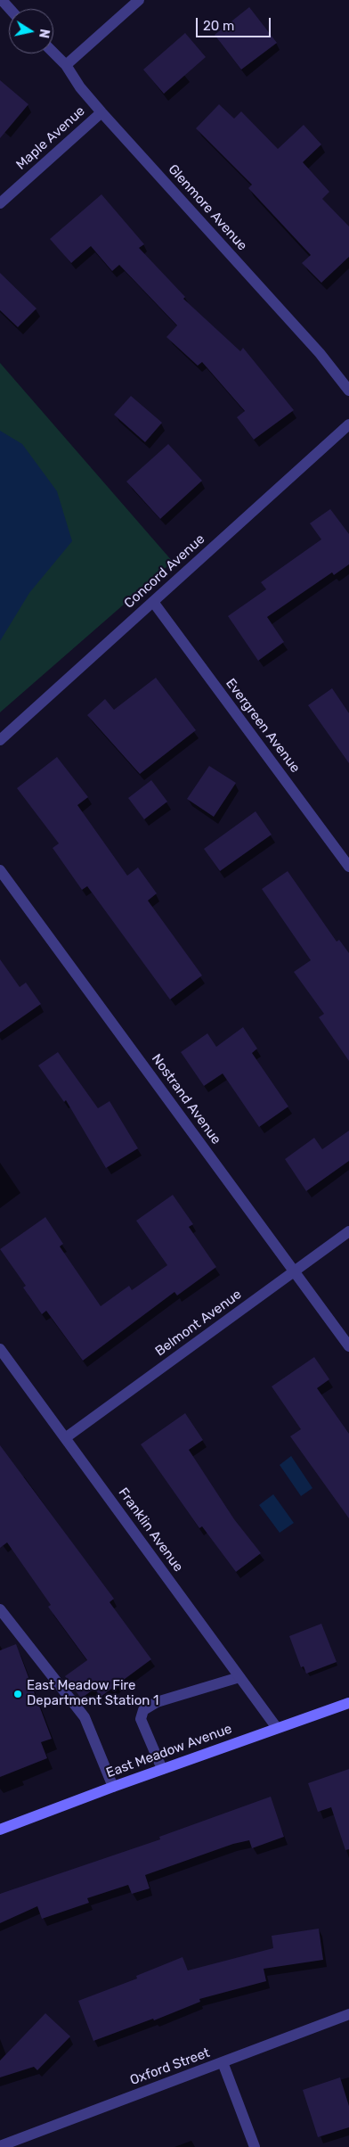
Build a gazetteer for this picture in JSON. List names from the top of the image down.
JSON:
{
  "streets": {
    "street": [
      "Maple Avenue",
      "Glenmore Avenue",
      "Concord Avenue",
      "Evergreen Avenue",
      "Nostrand Avenue",
      "Belmont Avenue",
      "Franklin Avenue",
      "East Meadow Avenue",
      "Oxford Street"
    ]
  },
  "crossings": [
    ["Maple Avenue", "Glenmore Avenue"],
    ["Concord Avenue", "Evergreen Avenue"],
    ["Nostrand Avenue", "Belmont Avenue"],
    ["Belmont Avenue", "Franklin Avenue"],
    ["Franklin Avenue", "East Meadow Avenue"]
  ],
  "places": ["East Meadow Fire Department Station 1"],
  "scale_bar": "20 m",
  "north": "right"
}
